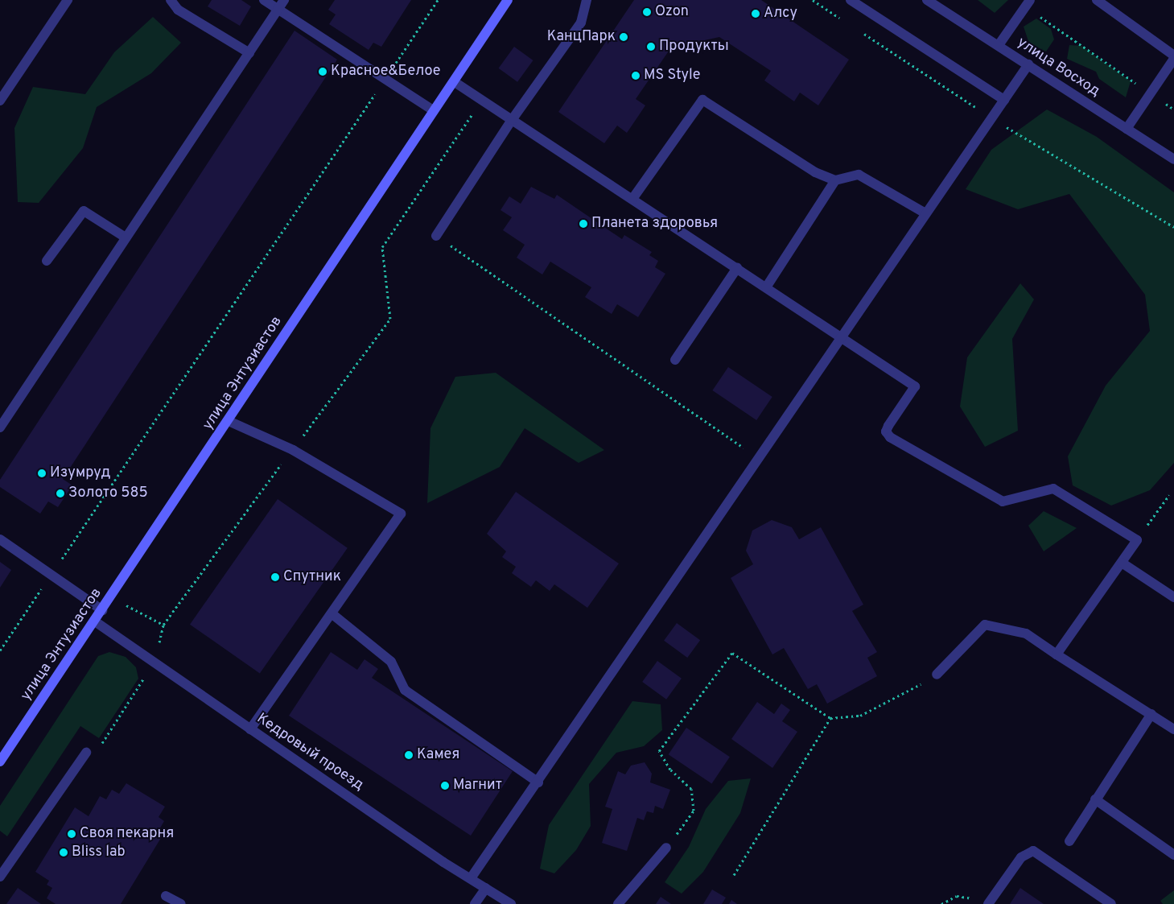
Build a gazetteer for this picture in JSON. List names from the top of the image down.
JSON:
{
  "streets": {
    "main road": ["улица Энтузиастов"],
    "street": ["улица Восход", "Кедровый проезд"]
  },
  "crossings": [
    ["улица Энтузиастов", "Кедровый проезд"]
  ],
  "places": [
    "Ozon",
    "Алсу",
    "КанцПарк",
    "Продукты",
    "Красное&Белое",
    "MS Style",
    "Планета здоровья",
    "Изумруд",
    "Золото 585",
    "Спутник",
    "Камея",
    "Магнит",
    "Своя пекарня",
    "Bliss lab"
  ]
}
